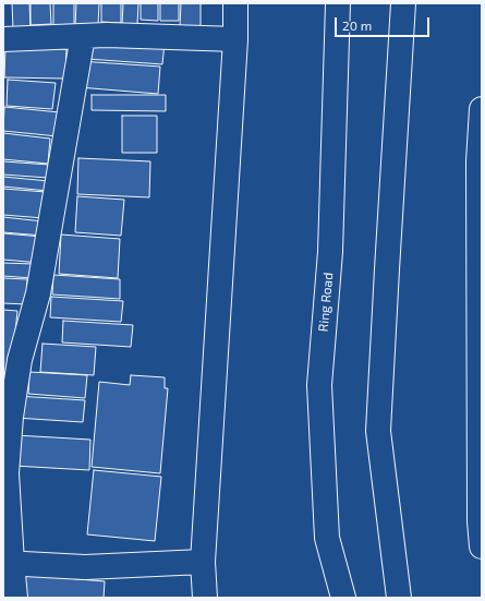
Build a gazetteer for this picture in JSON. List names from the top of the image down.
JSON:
{
  "streets": {
    "street": ["Ring Road"]
  },
  "scale_bar": "20 m"
}
